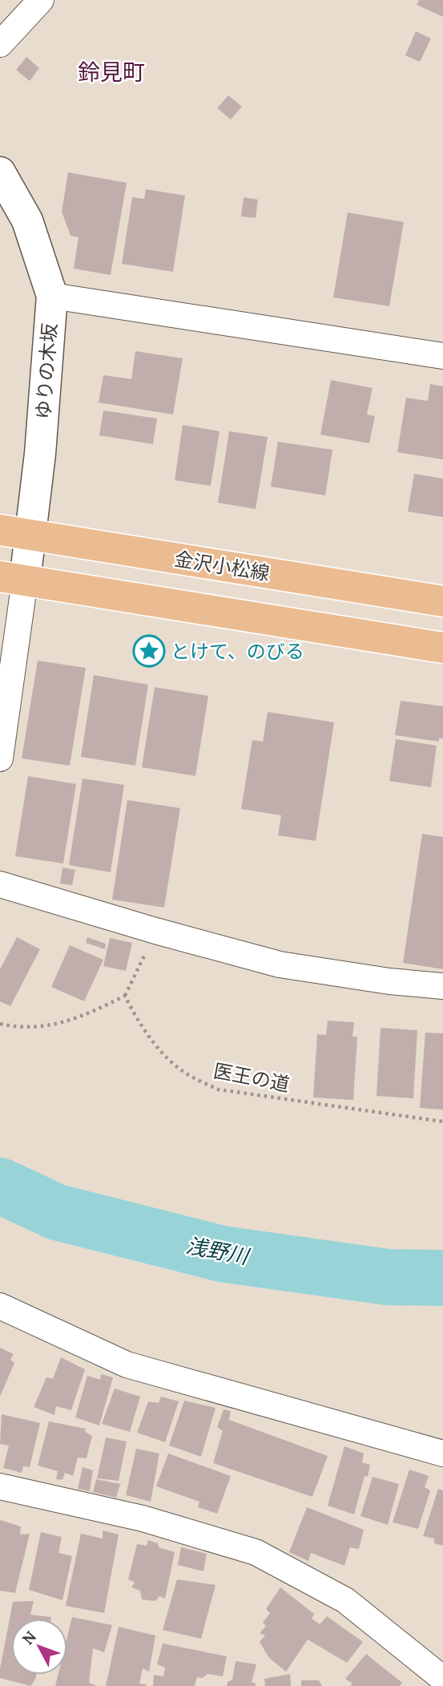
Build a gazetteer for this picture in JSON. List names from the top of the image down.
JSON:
{
  "streets": {
    "main road": ["金沢小松線"],
    "street": ["ゆりの木坂"],
    "path": ["医王の道"]
  },
  "crossings": [
    ["ゆりの木坂", "金沢小松線"]
  ],
  "districts": ["鈴見町"],
  "water": ["浅野川"],
  "places": {
    "place": ["とけて、のびる"]
  },
  "north": "top left"
}
